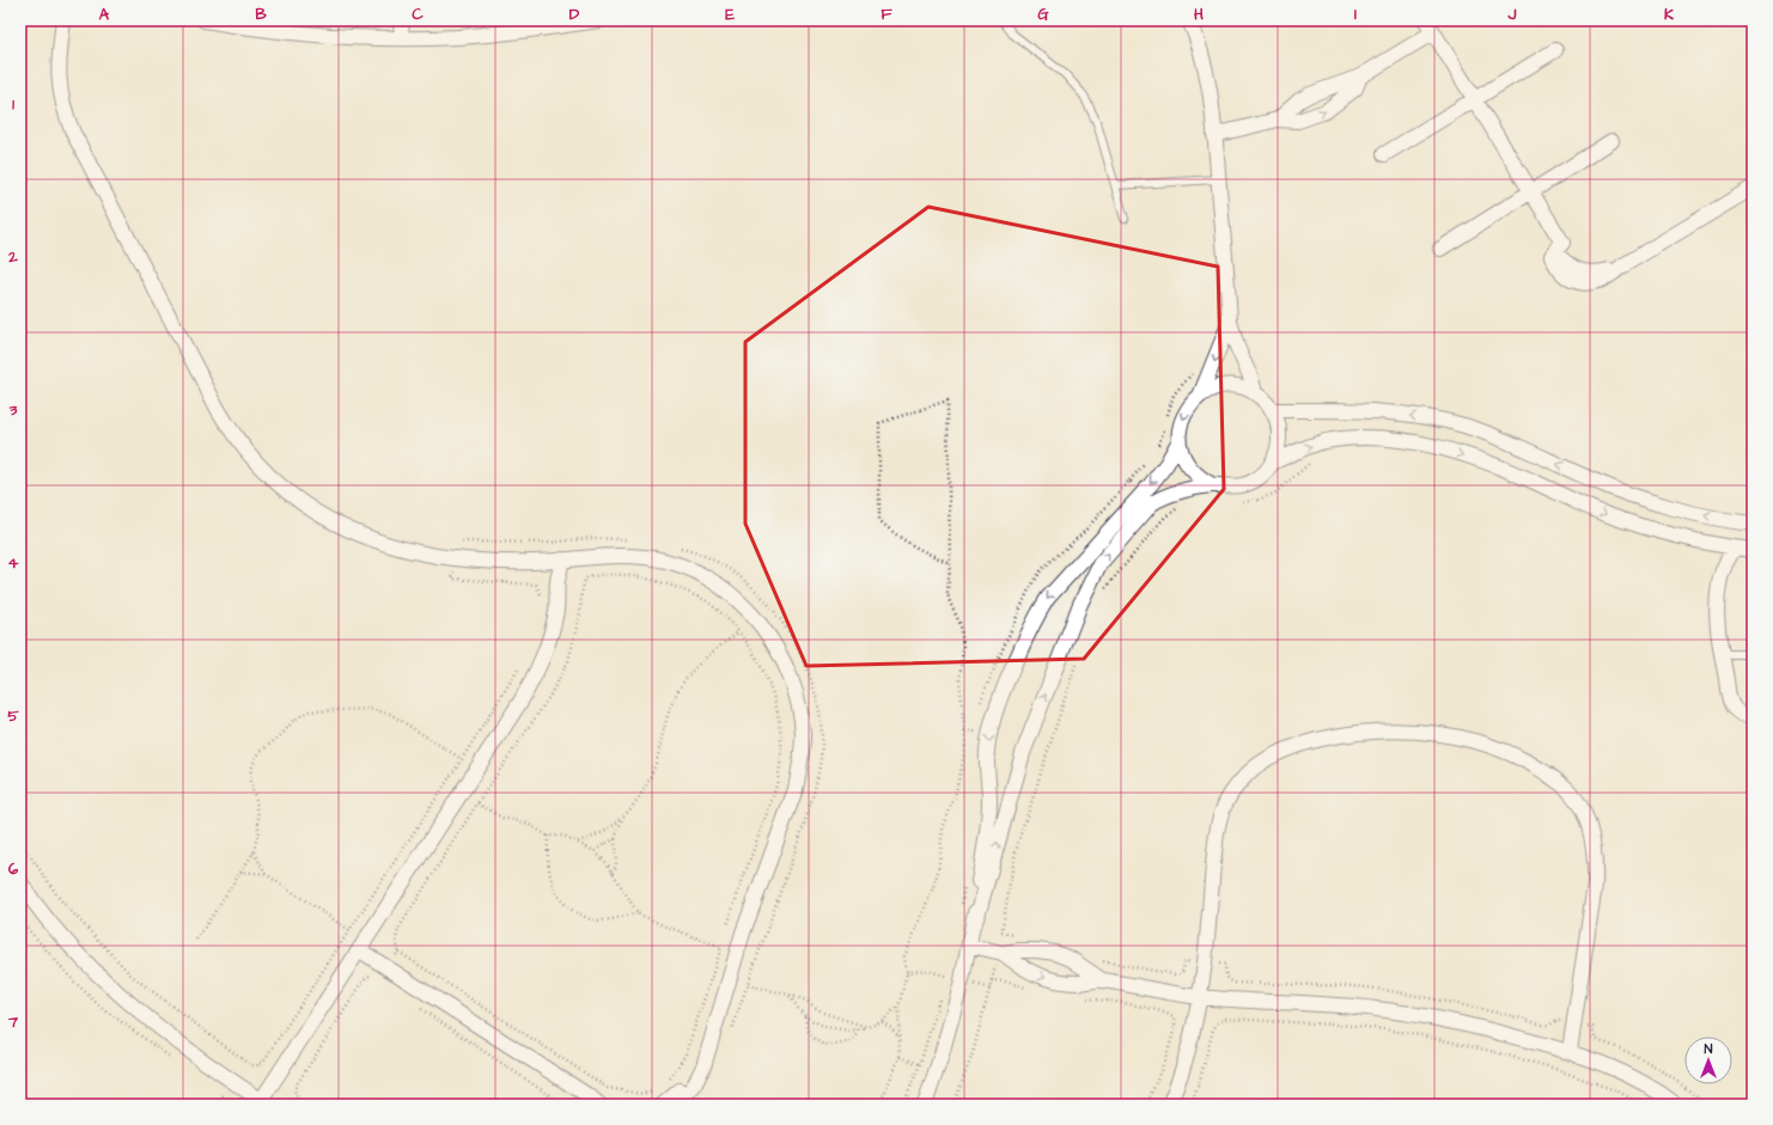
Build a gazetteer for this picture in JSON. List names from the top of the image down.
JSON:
{
  "north": "top",
  "grid": {
    "columns": [
      "A",
      "B",
      "C",
      "D",
      "E",
      "F",
      "G",
      "H",
      "I",
      "J",
      "K"
    ],
    "rows": [
      "1",
      "2",
      "3",
      "4",
      "5",
      "6",
      "7"
    ]
  }
}
